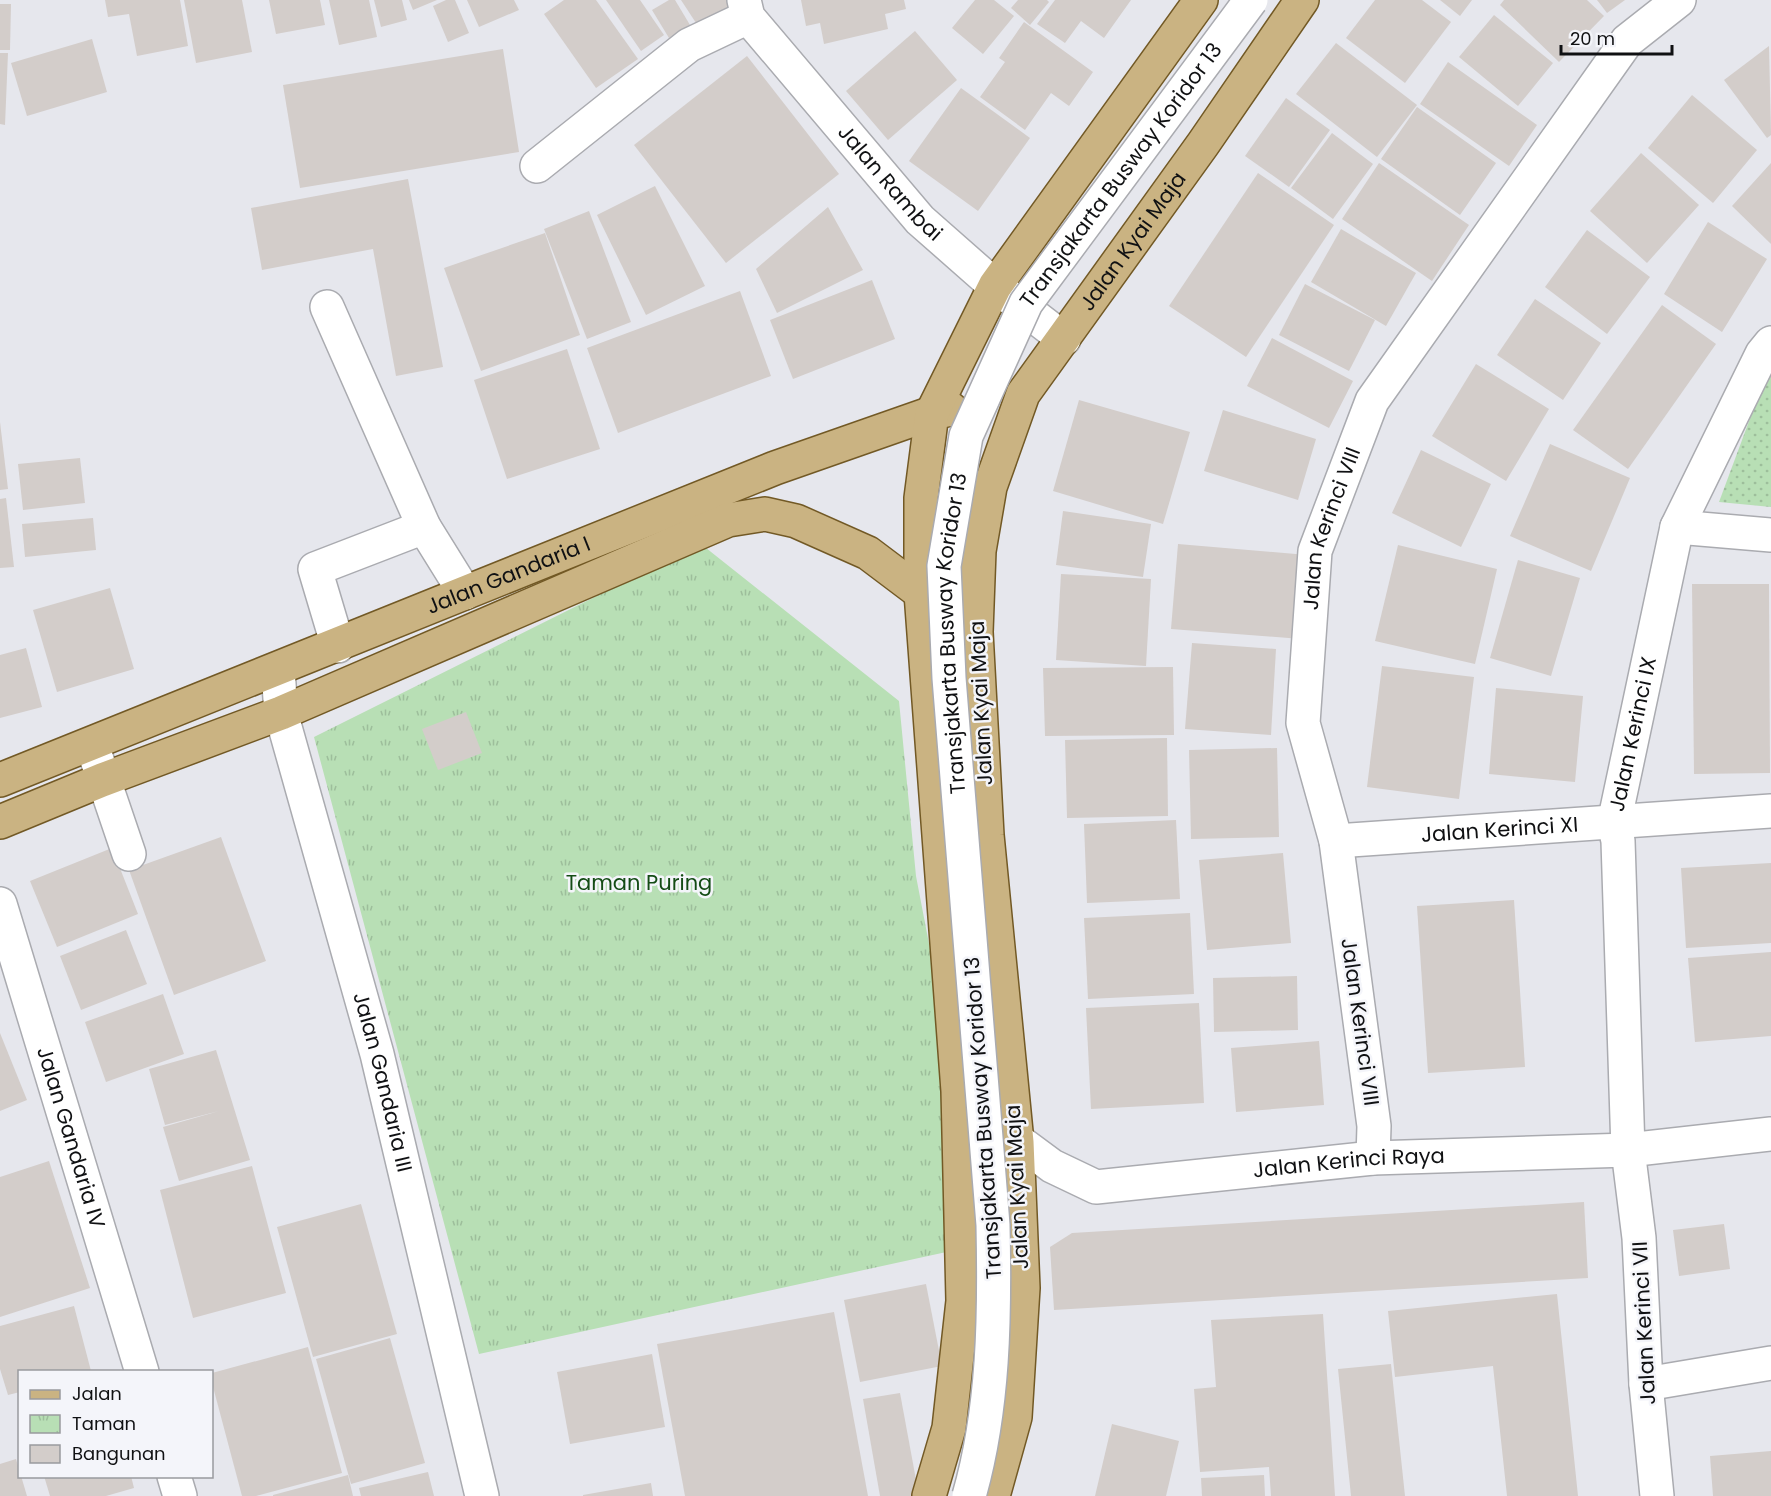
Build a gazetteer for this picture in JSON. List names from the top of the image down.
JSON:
{
  "streets": {
    "main road": ["Jalan Kyai Maja", "Jalan Gandaria I"],
    "street": [
      "Transjakarta Busway Koridor 13",
      "Jalan Rambai",
      "Jalan Kerinci VIII",
      "Jalan Kerinci IX",
      "Jalan Kerinci XI",
      "Jalan Gandaria III",
      "Jalan Gandaria IV",
      "Jalan Kerinci Raya",
      "Jalan Kerinci VII"
    ]
  },
  "crossings": [
    ["Jalan Rambai", "Jalan Kyai Maja"],
    ["Jalan Kyai Maja", "Jalan Gandaria I"],
    ["Jalan Kyai Maja", "Jalan Kerinci Raya"],
    ["Jalan Kerinci VIII", "Jalan Kerinci XI"],
    ["Jalan Kerinci VIII", "Jalan Kerinci Raya"],
    ["Jalan Gandaria I", "Jalan Gandaria III"],
    ["Jalan Kerinci IX", "Jalan Kerinci XI"],
    ["Jalan Kerinci IX", "Jalan Kerinci Raya"],
    ["Jalan Kerinci IX", "Jalan Kerinci VII"],
    ["Jalan Kerinci Raya", "Jalan Kerinci VII"]
  ],
  "parks": ["Taman Puring"],
  "legend": ["Jalan", "Taman", "Bangunan"],
  "scale_bar": "20 m"
}
